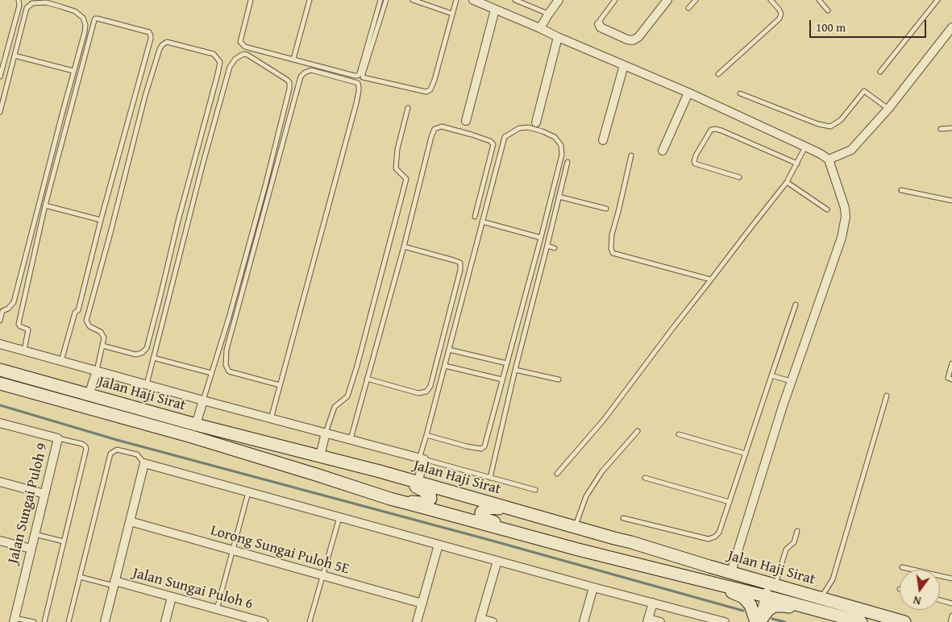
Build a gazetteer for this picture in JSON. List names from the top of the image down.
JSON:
{
  "streets": {
    "main road": ["Jalan Haji Sirat"],
    "street": ["Jalan Sungai Puloh 9", "Lorong Sungai Puloh 5E", "Jalan Sungai Puloh 6"]
  },
  "scale_bar": "100 m",
  "north": "bottom"
}
